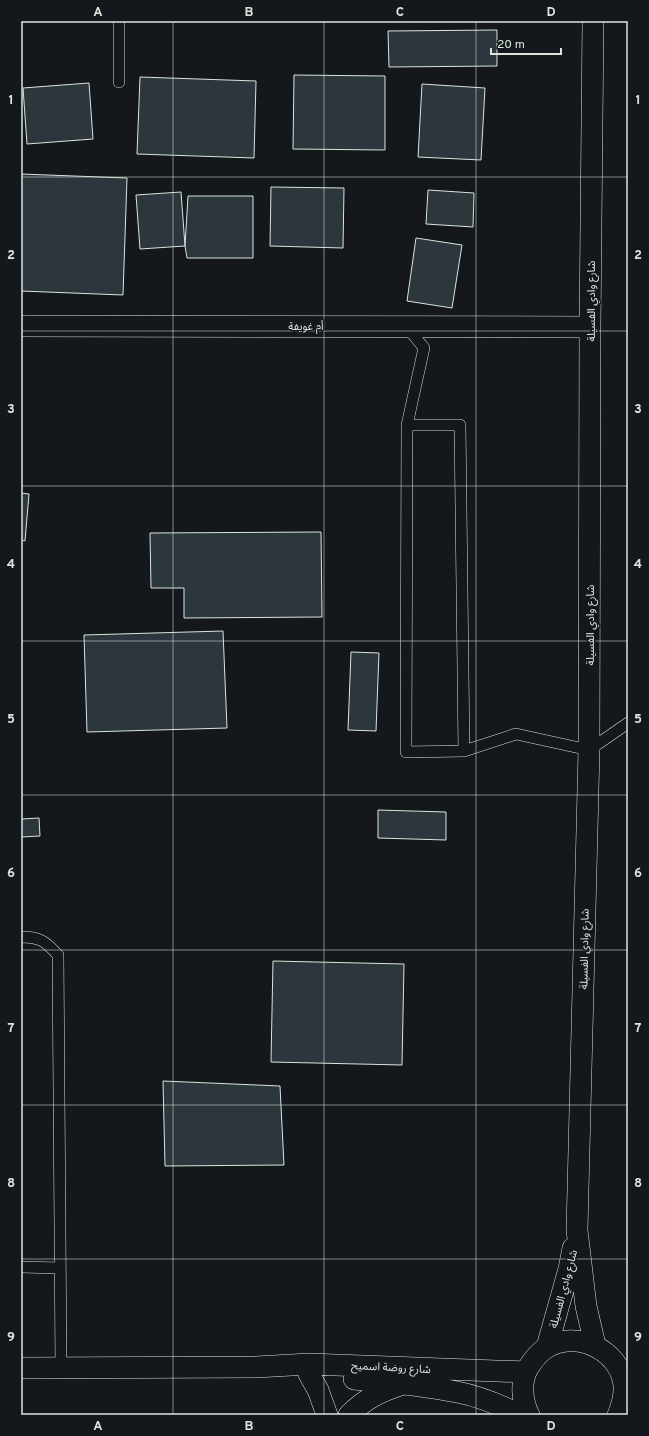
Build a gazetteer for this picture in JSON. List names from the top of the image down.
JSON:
{
  "streets": {
    "street": ["شارع وادي الفسيلة", "أم غويفة", "شارع روضة اسميح"]
  },
  "crossings": [
    ["شارع وادي الفسيلة", "أم غويفة"]
  ],
  "scale_bar": "20 m",
  "grid": {
    "columns": [
      "A",
      "B",
      "C",
      "D"
    ],
    "rows": [
      "1",
      "2",
      "3",
      "4",
      "5",
      "6",
      "7",
      "8",
      "9"
    ]
  }
}
